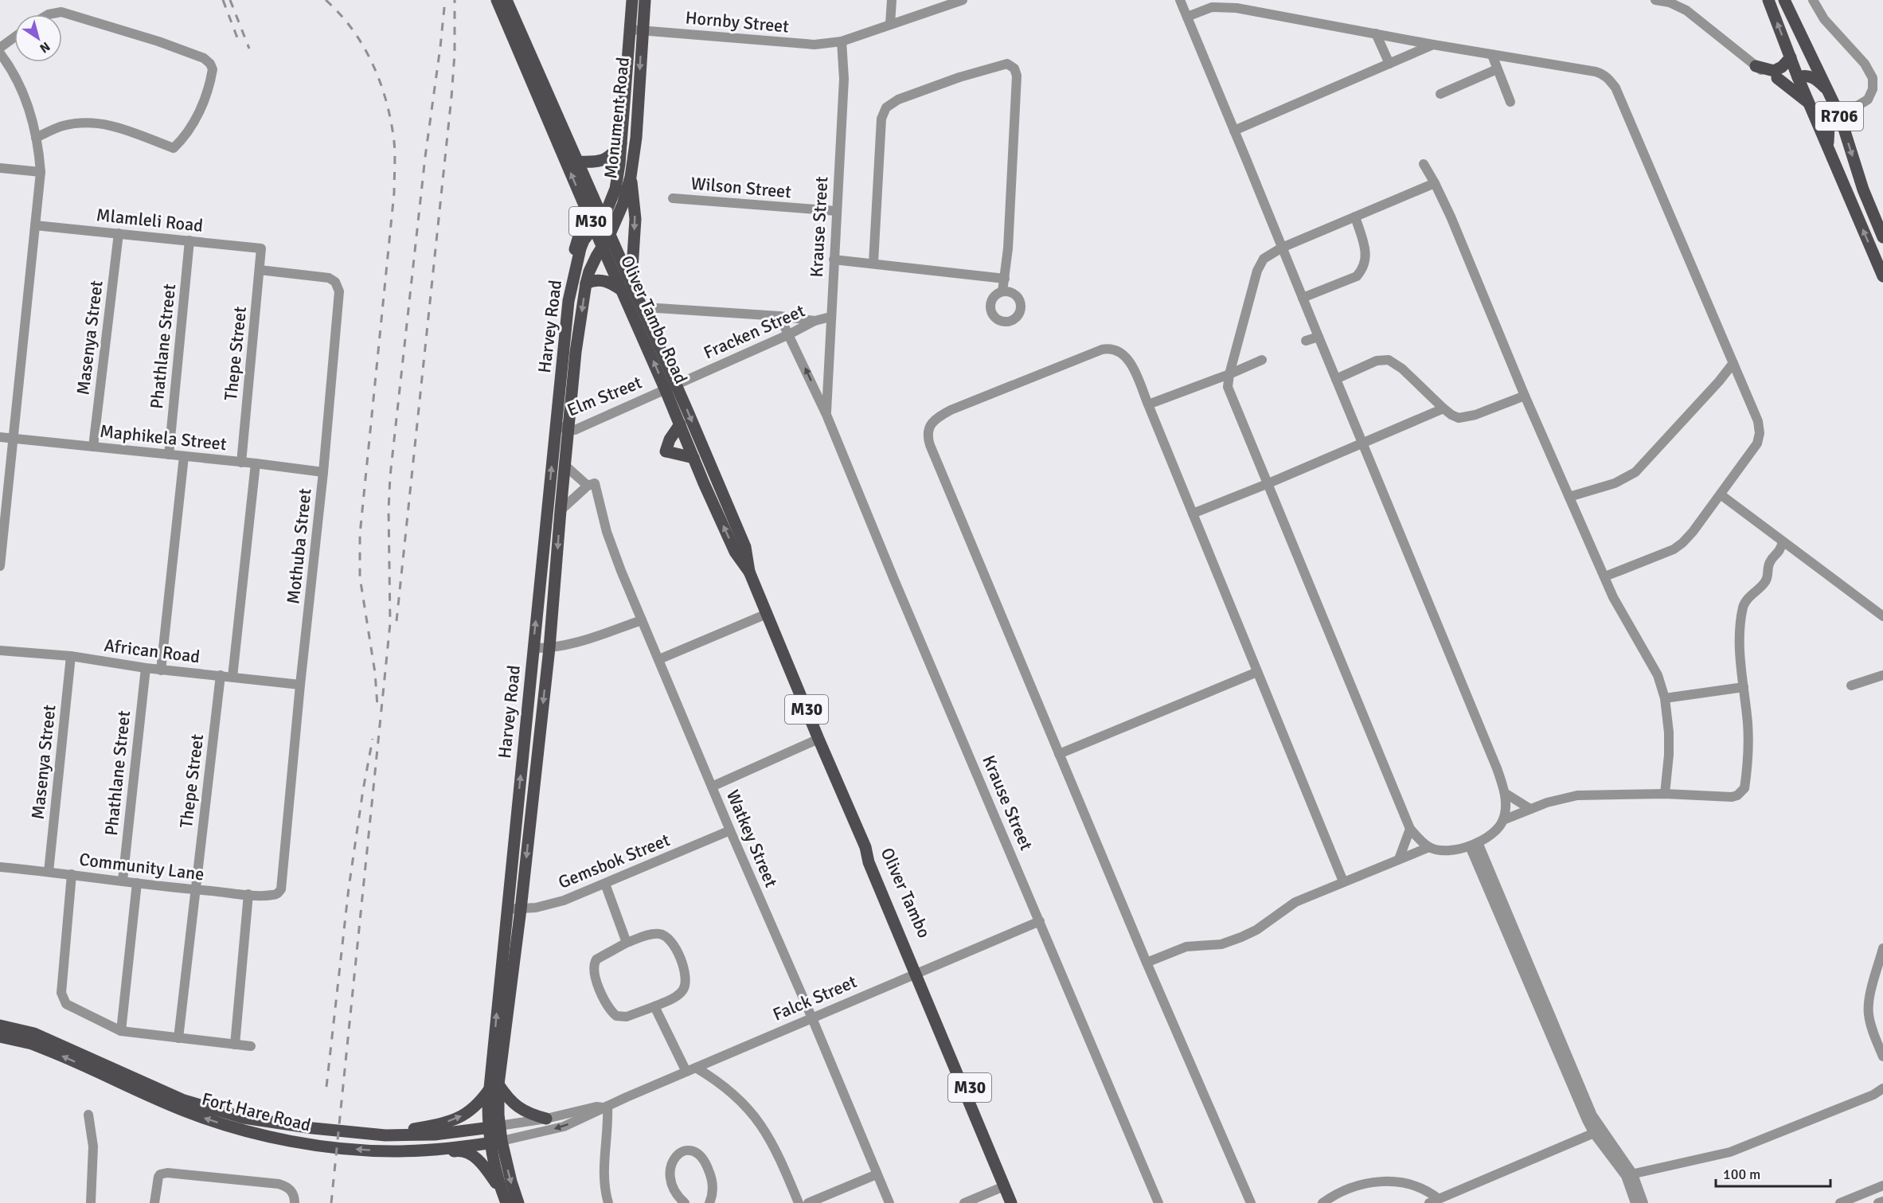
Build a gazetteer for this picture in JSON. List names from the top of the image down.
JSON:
{
  "streets": {
    "main road": [
      "R706",
      "Monument Road",
      "M30",
      "Oliver Tambo Road",
      "Harvey Road",
      "Oliver Tambo",
      "Fort Hare Road"
    ],
    "street": [
      "Hornby Street",
      "Wilson Street",
      "Mlamleli Road",
      "Krause Street",
      "Fracken Street",
      "Masenya Street",
      "Phathlane Street",
      "Thepe Street",
      "Elm Street",
      "Maphikela Street",
      "Mothuba Street",
      "African Road",
      "Watkey Street",
      "Gemsbok Street",
      "Community Lane",
      "Falck Street"
    ]
  },
  "crossings": [
    ["Hornby Street", "Monument Road"],
    ["Hornby Street", "Krause Street"],
    ["Monument Road", "Oliver Tambo Road"],
    ["Monument Road", "Harvey Road"],
    ["Wilson Street", "Krause Street"],
    ["Mlamleli Road", "Masenya Street"],
    ["Mlamleli Road", "Phathlane Street"],
    ["Mlamleli Road", "Thepe Street"],
    ["Krause Street", "Fracken Street"],
    ["Krause Street", "Falck Street"],
    ["Oliver Tambo Road", "Harvey Road"],
    ["Oliver Tambo Road", "Fracken Street"],
    ["Oliver Tambo Road", "Elm Street"],
    ["Oliver Tambo Road", "Oliver Tambo"],
    ["Harvey Road", "Elm Street"],
    ["Harvey Road", "Gemsbok Street"],
    ["Harvey Road", "Falck Street"],
    ["Harvey Road", "Fort Hare Road"],
    ["Fracken Street", "Elm Street"],
    ["Masenya Street", "Maphikela Street"],
    ["Masenya Street", "African Road"],
    ["Masenya Street", "Community Lane"],
    ["Phathlane Street", "Maphikela Street"],
    ["Phathlane Street", "African Road"],
    ["Phathlane Street", "Community Lane"],
    ["Thepe Street", "Maphikela Street"],
    ["Thepe Street", "Mothuba Street"],
    ["Thepe Street", "African Road"],
    ["Thepe Street", "Community Lane"],
    ["Maphikela Street", "Mothuba Street"],
    ["Mothuba Street", "African Road"],
    ["Mothuba Street", "Community Lane"],
    ["Watkey Street", "Gemsbok Street"],
    ["Watkey Street", "Falck Street"],
    ["Oliver Tambo", "Falck Street"],
    ["Falck Street", "Fort Hare Road"]
  ],
  "scale_bar": "100 m",
  "north": "bottom right"
}
